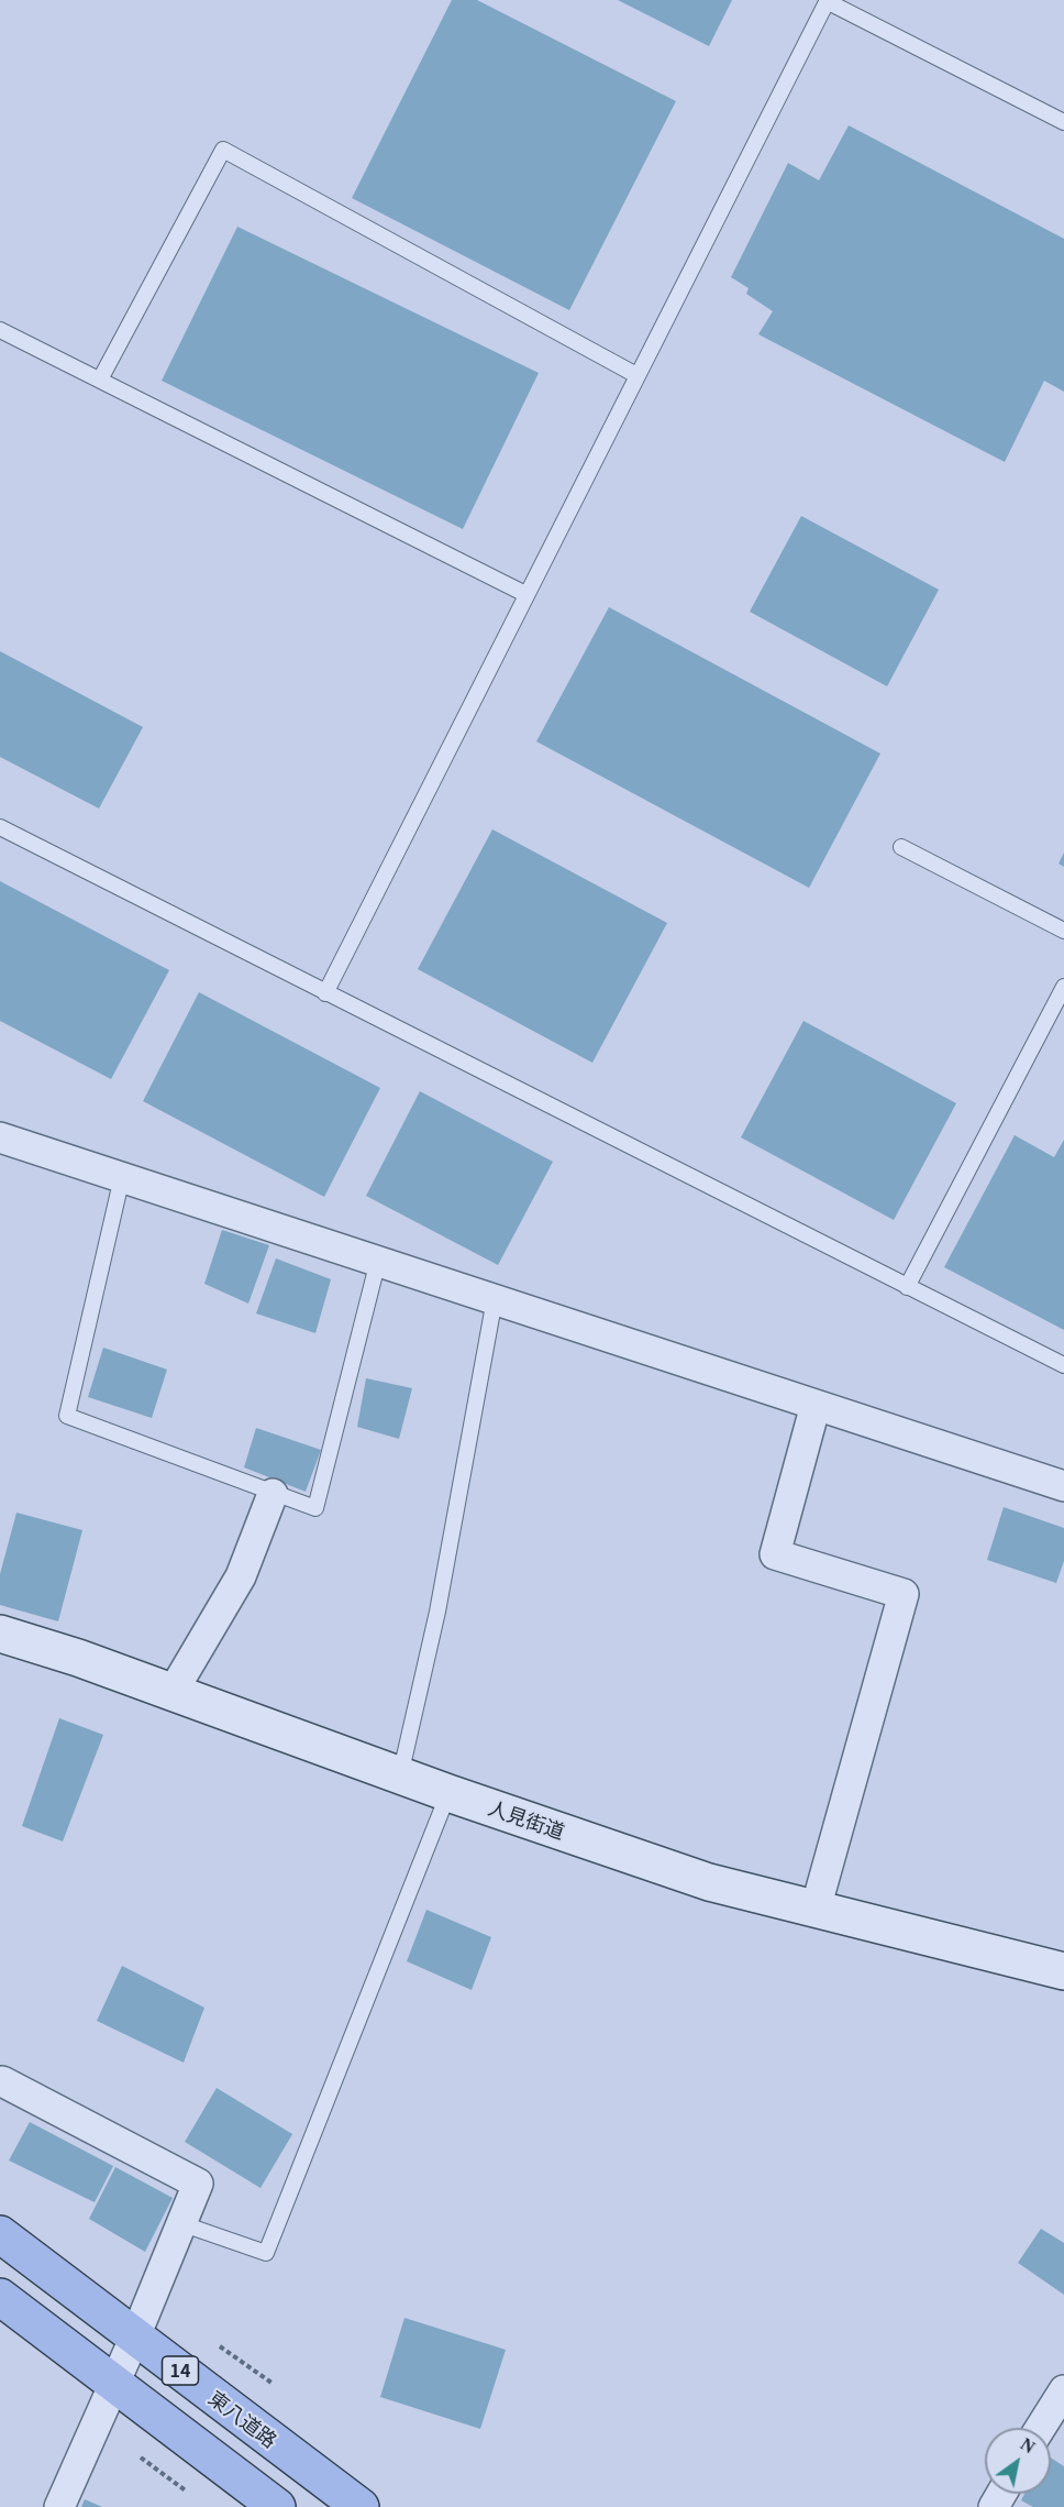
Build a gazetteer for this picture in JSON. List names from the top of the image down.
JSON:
{
  "streets": {
    "main road": ["人見街道", "14", "東八道路"]
  },
  "north": "top right"
}
